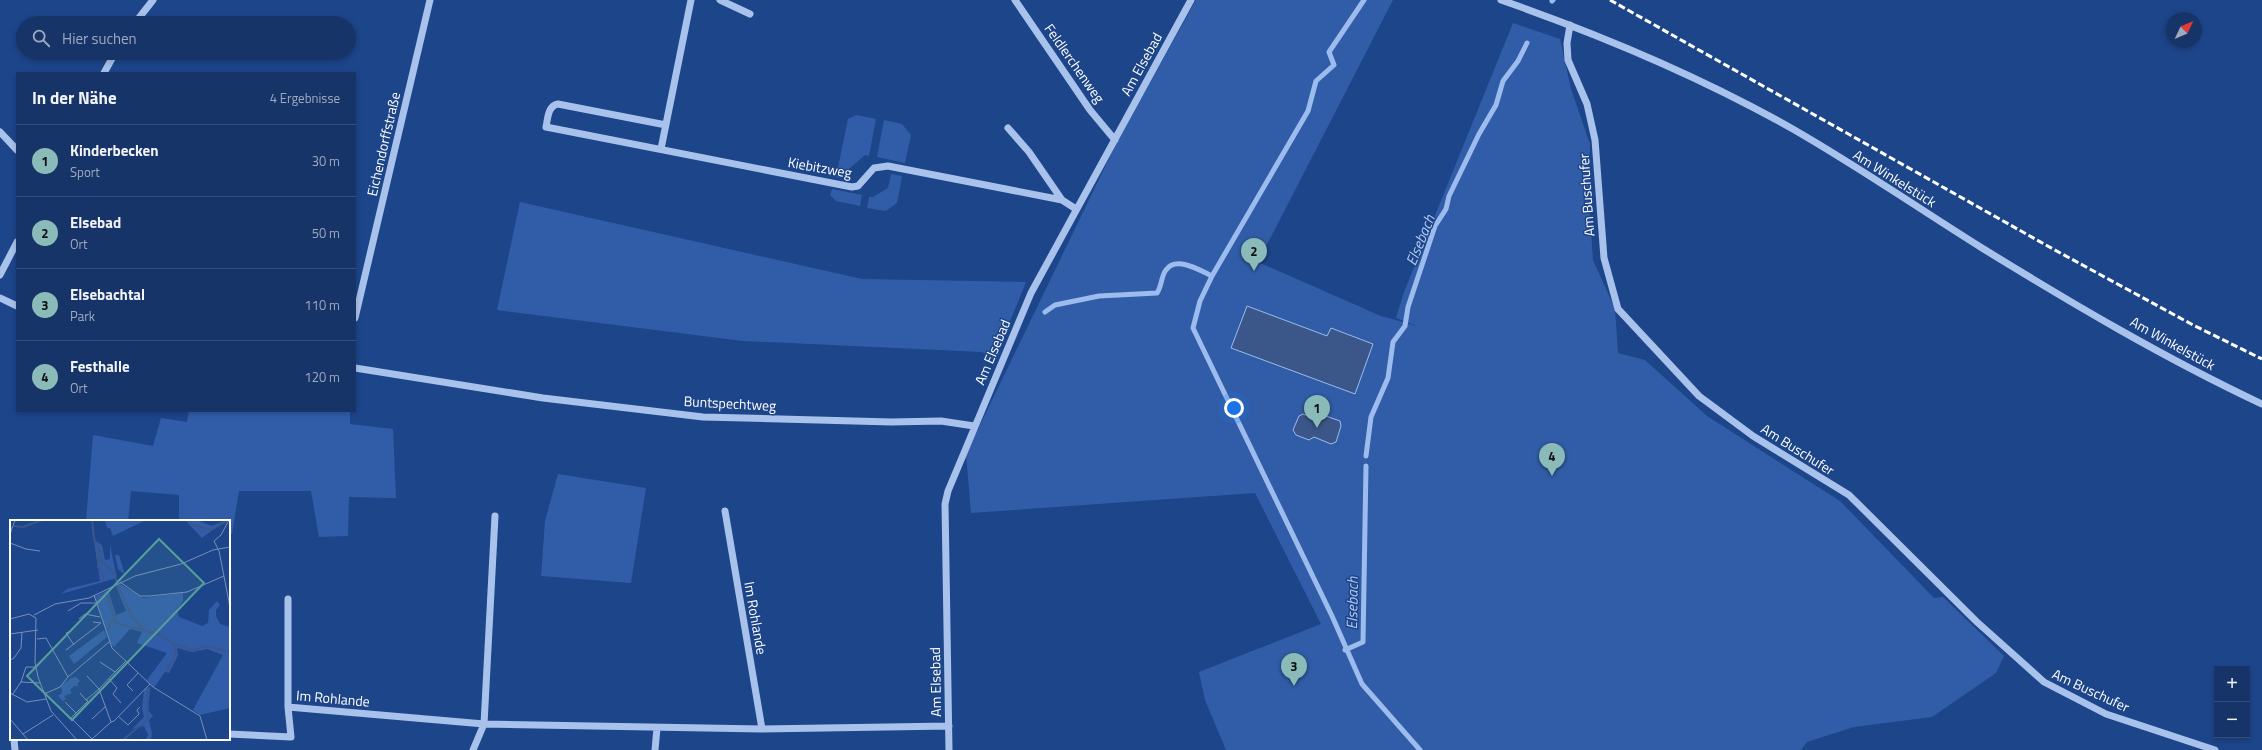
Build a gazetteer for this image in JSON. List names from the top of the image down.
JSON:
{
  "streets": {
    "street": [
      "Feldlerchenweg",
      "Am Elsebad",
      "Eichendorffstraße",
      "Kiebitzweg",
      "Am Winkelstück",
      "Am Buschufer",
      "Buntspechtweg",
      "Im Rohlande"
    ]
  },
  "crossings": [
    ["Feldlerchenweg", "Am Elsebad"],
    ["Am Elsebad", "Kiebitzweg"],
    ["Am Elsebad", "Buntspechtweg"],
    ["Am Elsebad", "Im Rohlande"],
    ["Am Winkelstück", "Am Buschufer"]
  ],
  "water": ["Elsebach"],
  "north": "top right",
  "page": {
    "search": "Hier suchen",
    "heading": ["In der Nähe", "4 Ergebnisse"],
    "list": [
      {
        "mark": "1",
        "name": "Kinderbecken",
        "note": "Sport",
        "value": "30 m"
      },
      {
        "mark": "2",
        "name": "Elsebad",
        "note": "Ort",
        "value": "50 m"
      },
      {
        "mark": "3",
        "name": "Elsebachtal",
        "note": "Park",
        "value": "110 m"
      },
      {
        "mark": "4",
        "name": "Festhalle",
        "note": "Ort",
        "value": "120 m"
      }
    ],
    "pins": [
      "2",
      "1",
      "4",
      "3"
    ],
    "map_buttons": ["+", "−"]
  }
}
